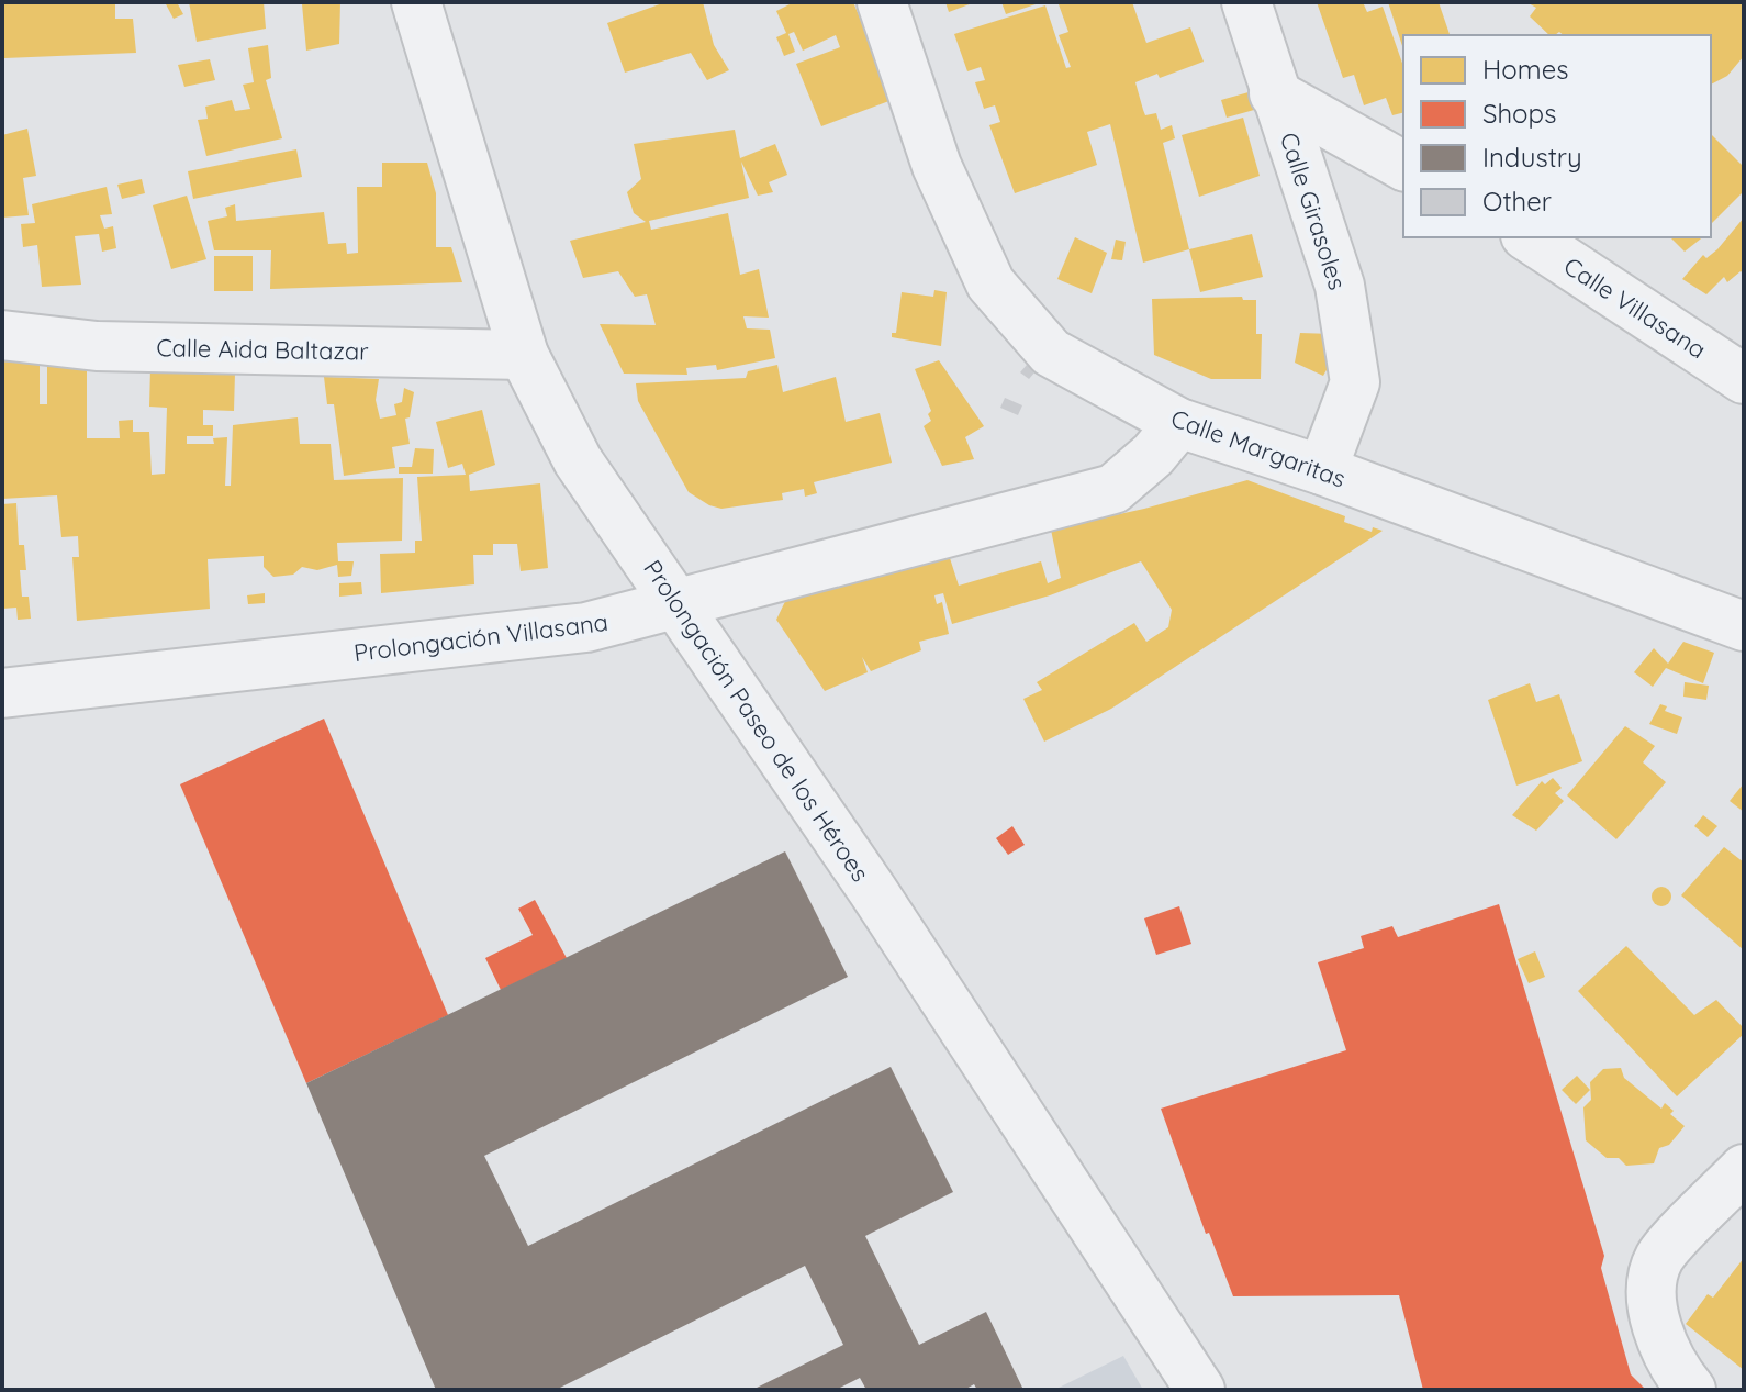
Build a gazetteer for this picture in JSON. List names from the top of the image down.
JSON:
{
  "streets": {
    "street": [
      "Calle Girasoles",
      "Calle Villasana",
      "Calle Aida Baltazar",
      "Calle Margaritas",
      "Prolongación Villasana",
      "Prolongación Paseo de los Héroes"
    ]
  },
  "crossings": [
    ["Calle Girasoles", "Calle Margaritas"],
    ["Calle Aida Baltazar", "Prolongación Paseo de los Héroes"],
    ["Calle Margaritas", "Prolongación Villasana"],
    ["Prolongación Villasana", "Prolongación Paseo de los Héroes"]
  ],
  "legend": [
    "Homes",
    "Shops",
    "Industry",
    "Other"
  ]
}
